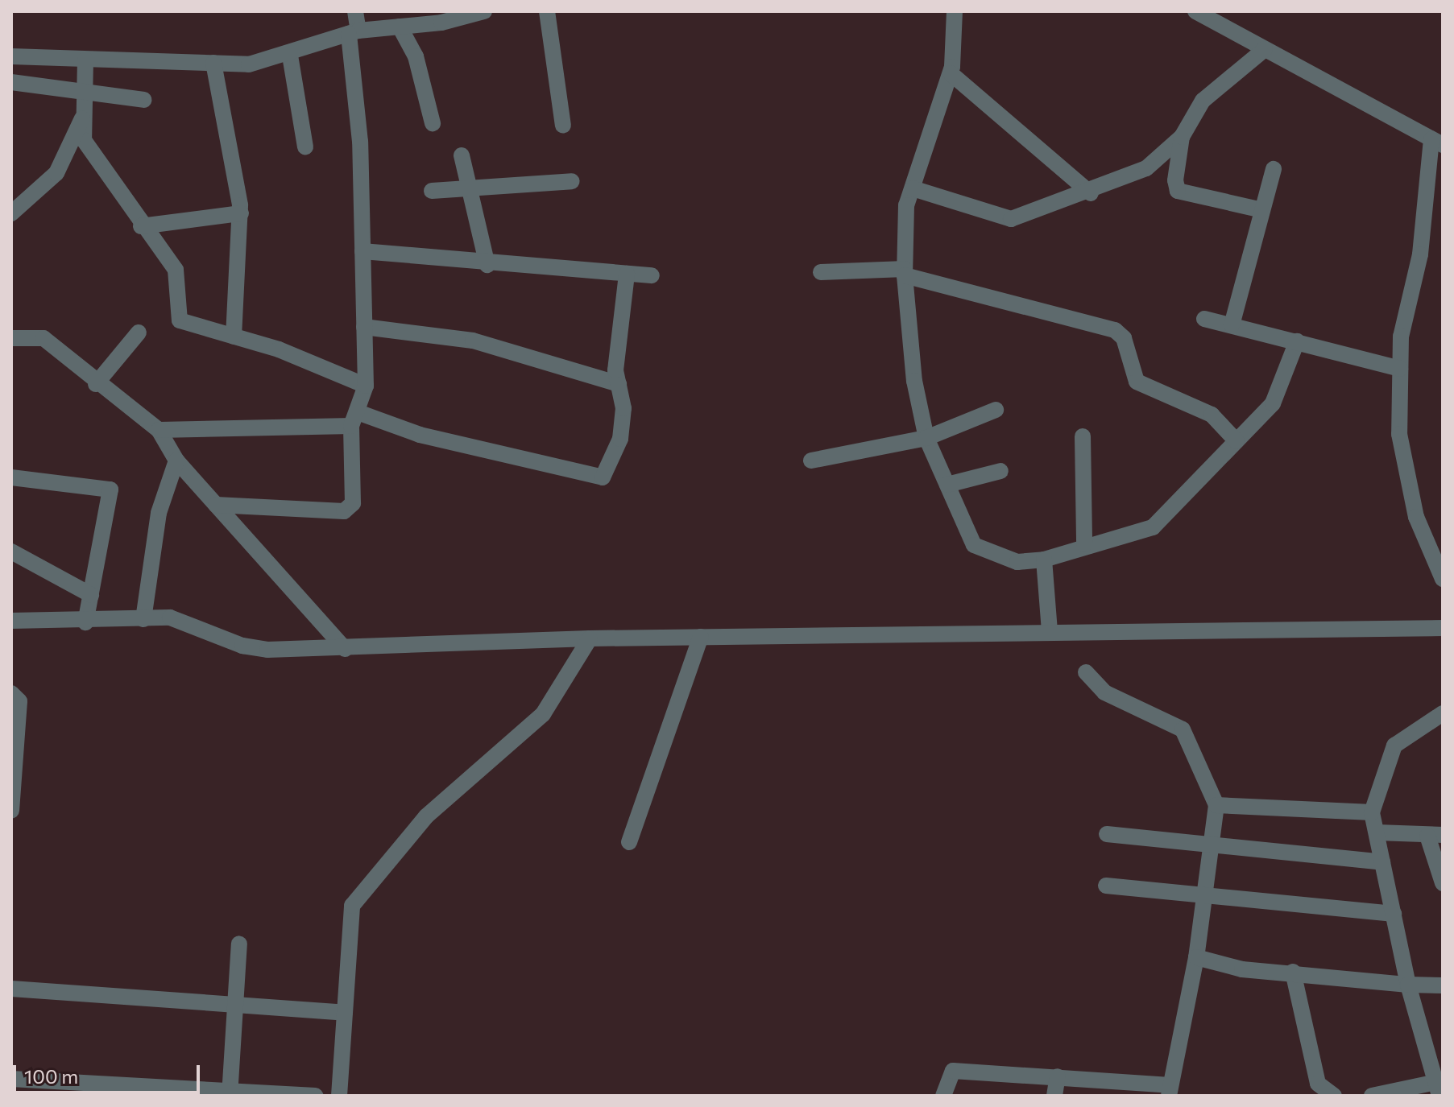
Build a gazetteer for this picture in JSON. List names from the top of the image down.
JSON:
{
  "scale_bar": "100 m"
}
